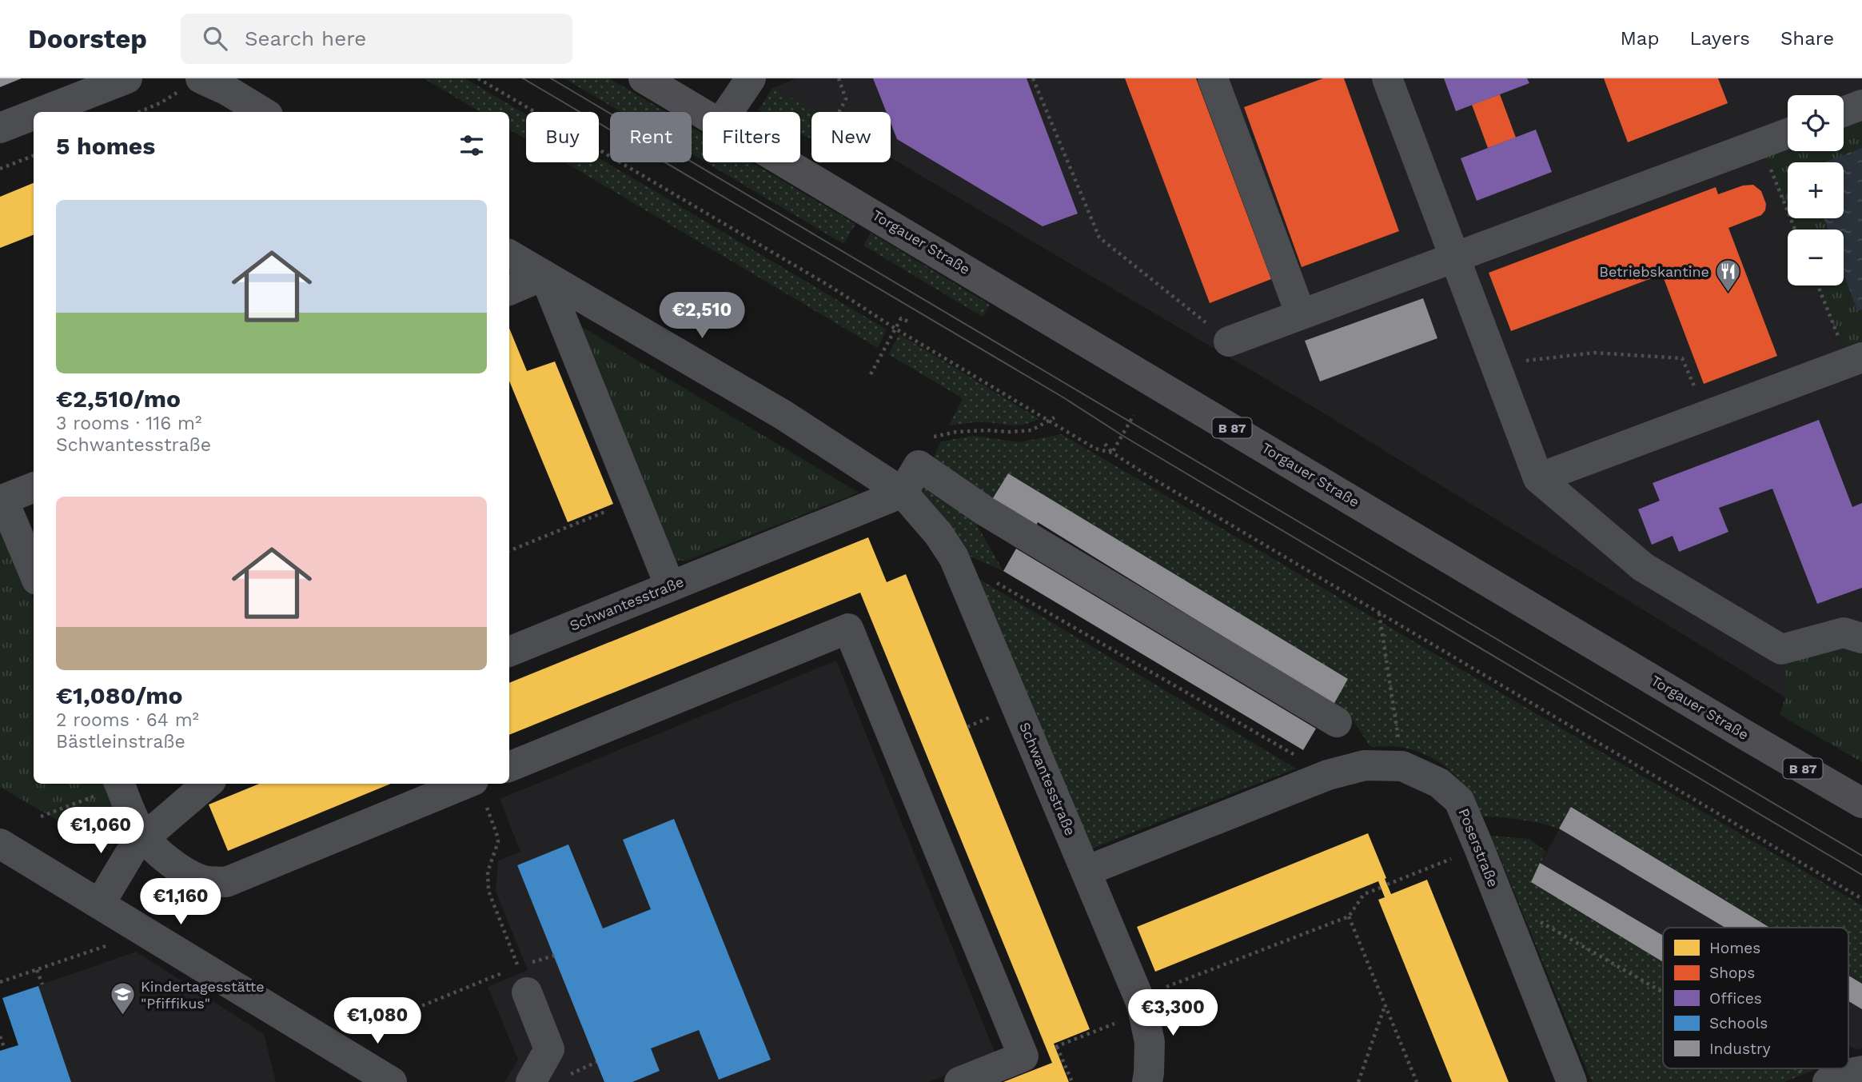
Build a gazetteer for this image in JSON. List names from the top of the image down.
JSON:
{
  "streets": {
    "main road": ["Torgauer Straße", "B 87"],
    "street": ["Schwantesstraße", "Poserstraße"]
  },
  "crossings": [
    ["Schwantesstraße", "Poserstraße"]
  ],
  "places": {
    "restaurant": ["Betriebskantine"],
    "school or university": ["Kindertagesstätte \"Pfiffikus\""]
  },
  "legend": [
    "Homes",
    "Shops",
    "Offices",
    "Schools",
    "Industry"
  ],
  "page": {
    "header": "Doorstep",
    "search": "Search here",
    "nav": ["Map", "Layers", "Share"],
    "map_buttons": ["+", "−"],
    "chip": [
      "Buy",
      "Rent",
      "Filters",
      "New"
    ],
    "heading": "5 homes",
    "list": [
      {
        "name": "€2,510/mo",
        "note": "3 rooms · 116 m² · Schwantesstraße"
      },
      {
        "name": "€1,080/mo",
        "note": "2 rooms · 64 m² · Bästleinstraße"
      }
    ],
    "price": [
      "€2,510",
      "€1,060",
      "€1,160",
      "€3,300",
      "€1,080"
    ]
  }
}
